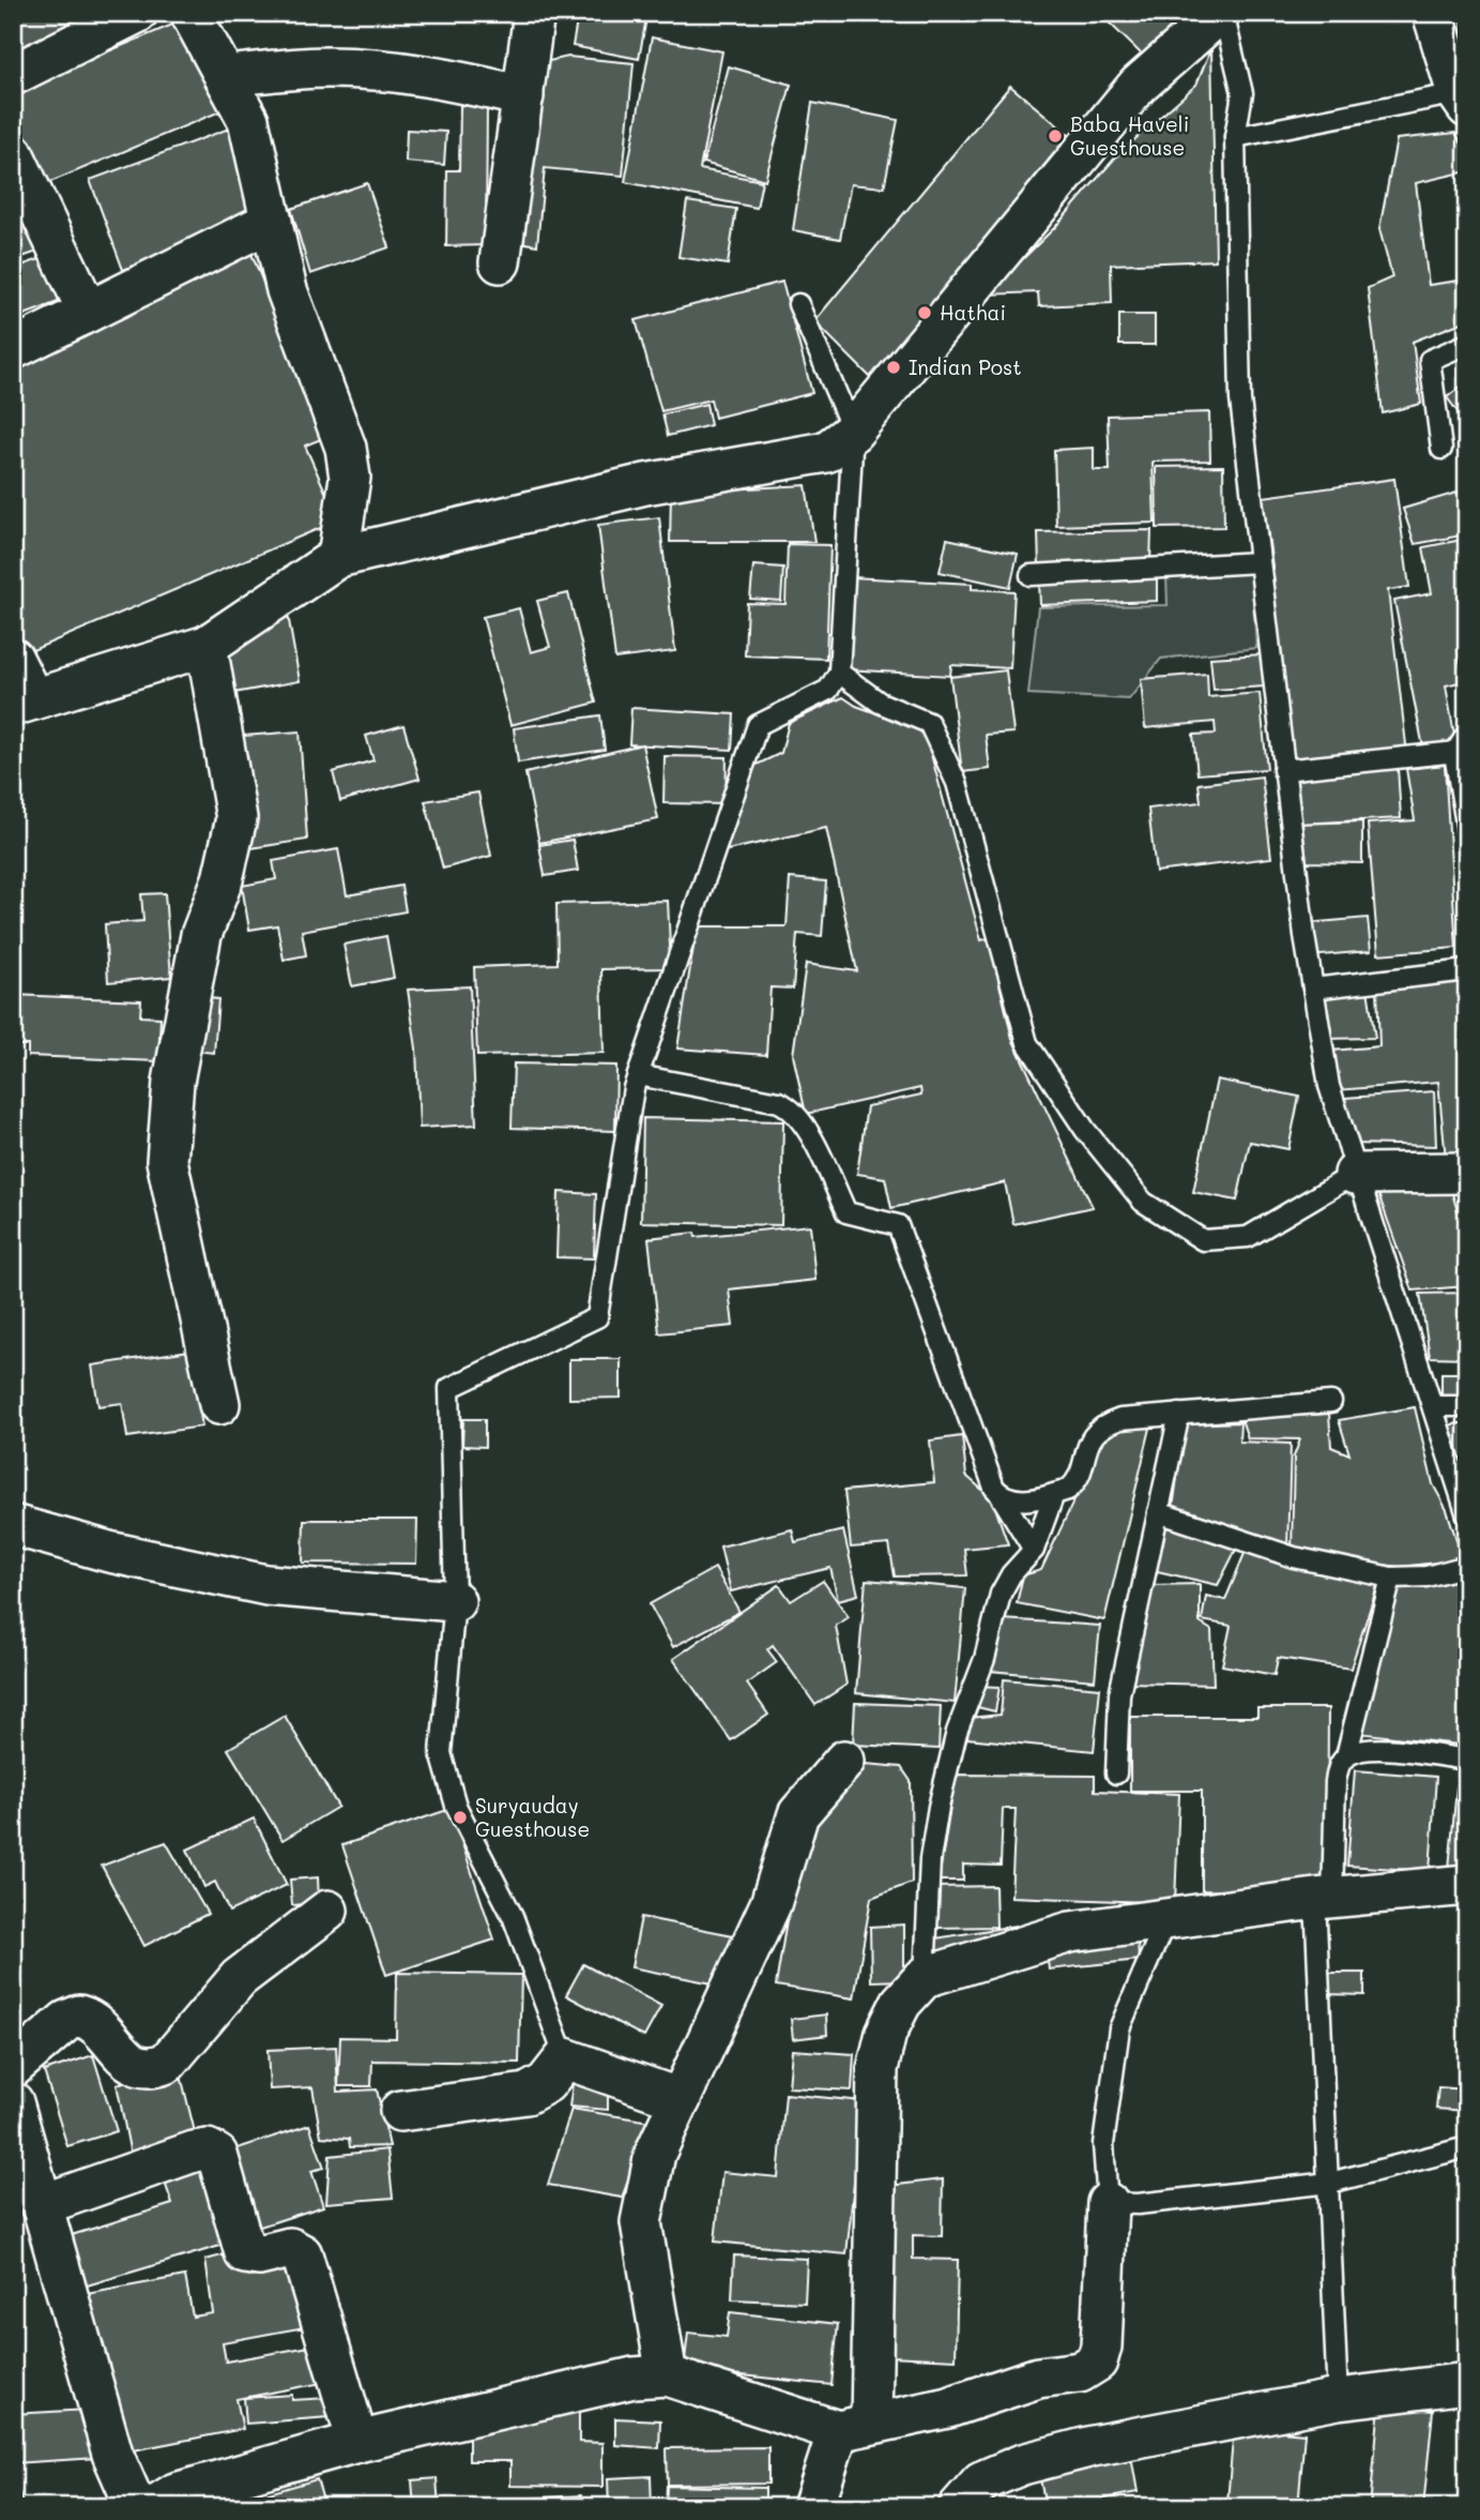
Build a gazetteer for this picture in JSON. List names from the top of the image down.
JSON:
{
  "places": [
    "Baba Haveli Guesthouse",
    "Hathai",
    "Indian Post",
    "Suryauday Guesthouse"
  ]
}
